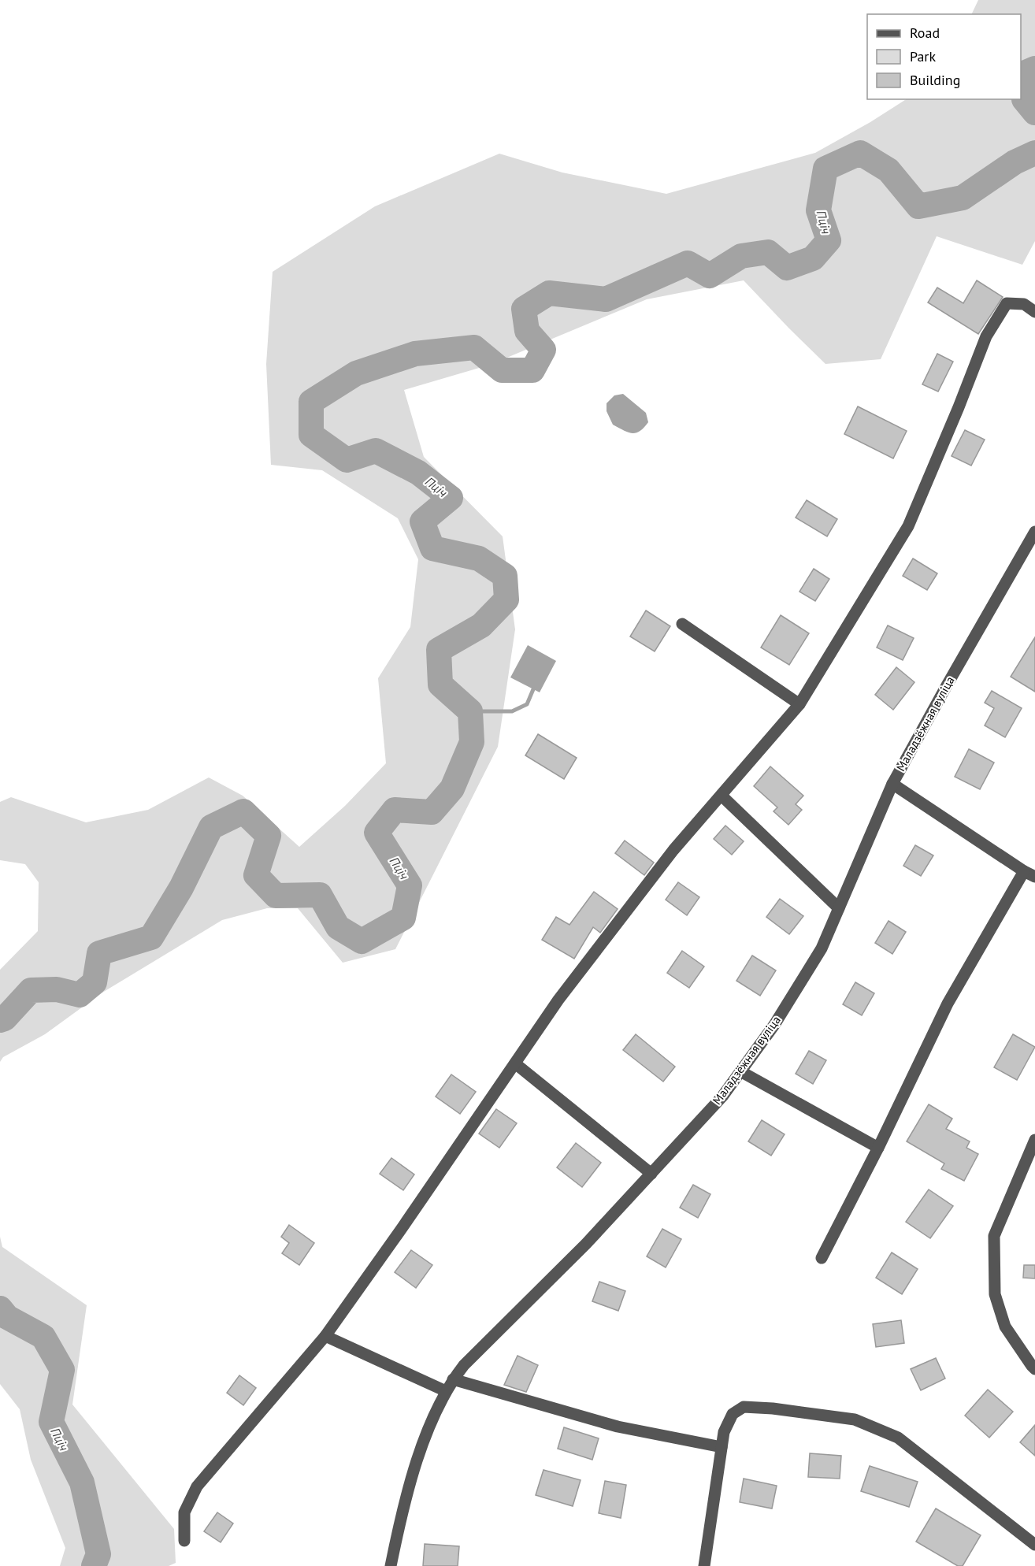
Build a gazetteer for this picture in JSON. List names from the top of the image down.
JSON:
{
  "streets": {
    "street": ["Маладзёжная вуліца"]
  },
  "water": ["Пціч"],
  "legend": ["Road", "Park", "Building"]
}
